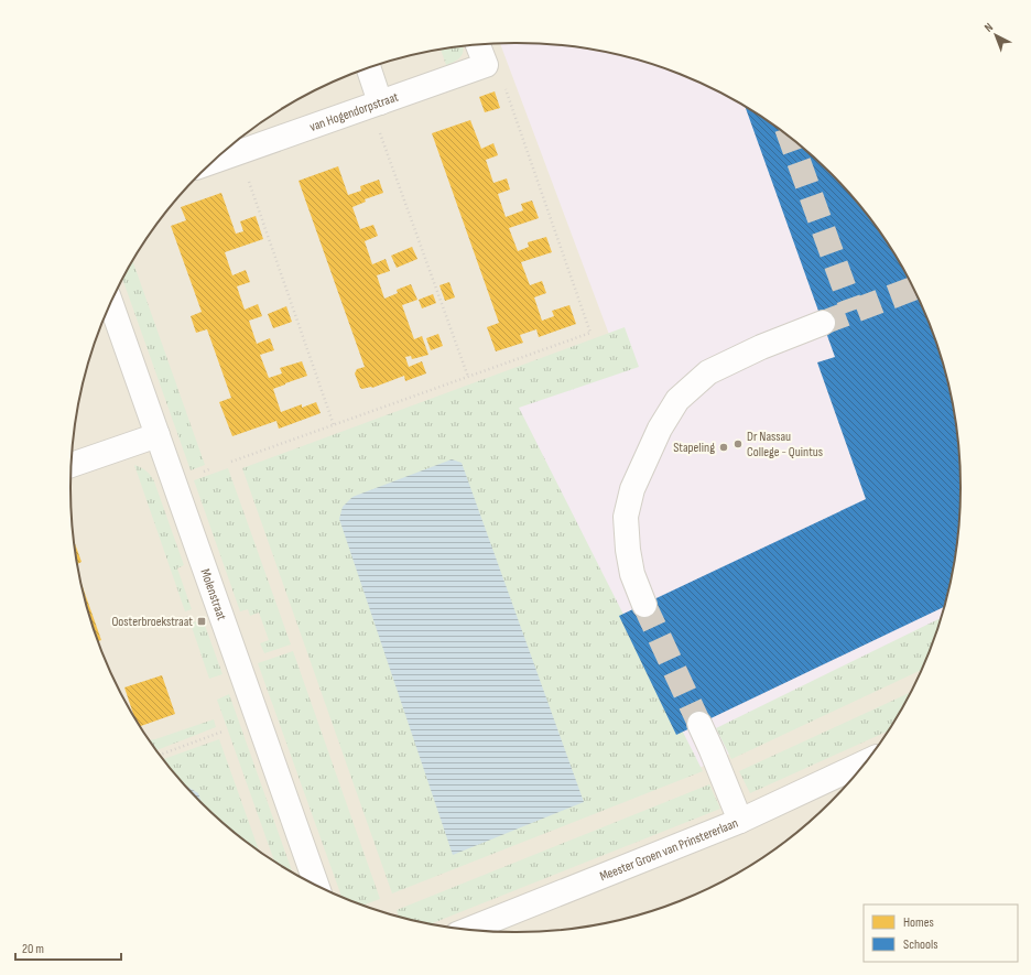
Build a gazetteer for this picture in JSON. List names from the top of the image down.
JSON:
{
  "streets": {
    "street": ["van Hogendorpstraat", "Molenstraat", "Meester Groen van Prinstererlaan"]
  },
  "places": {
    "other": ["Dr Nassau College - Quintus", "Stapeling"],
    "transit": ["Oosterbroekstraat"]
  },
  "legend": ["Homes", "Schools"],
  "scale_bar": "20 m",
  "north": "top left"
}
